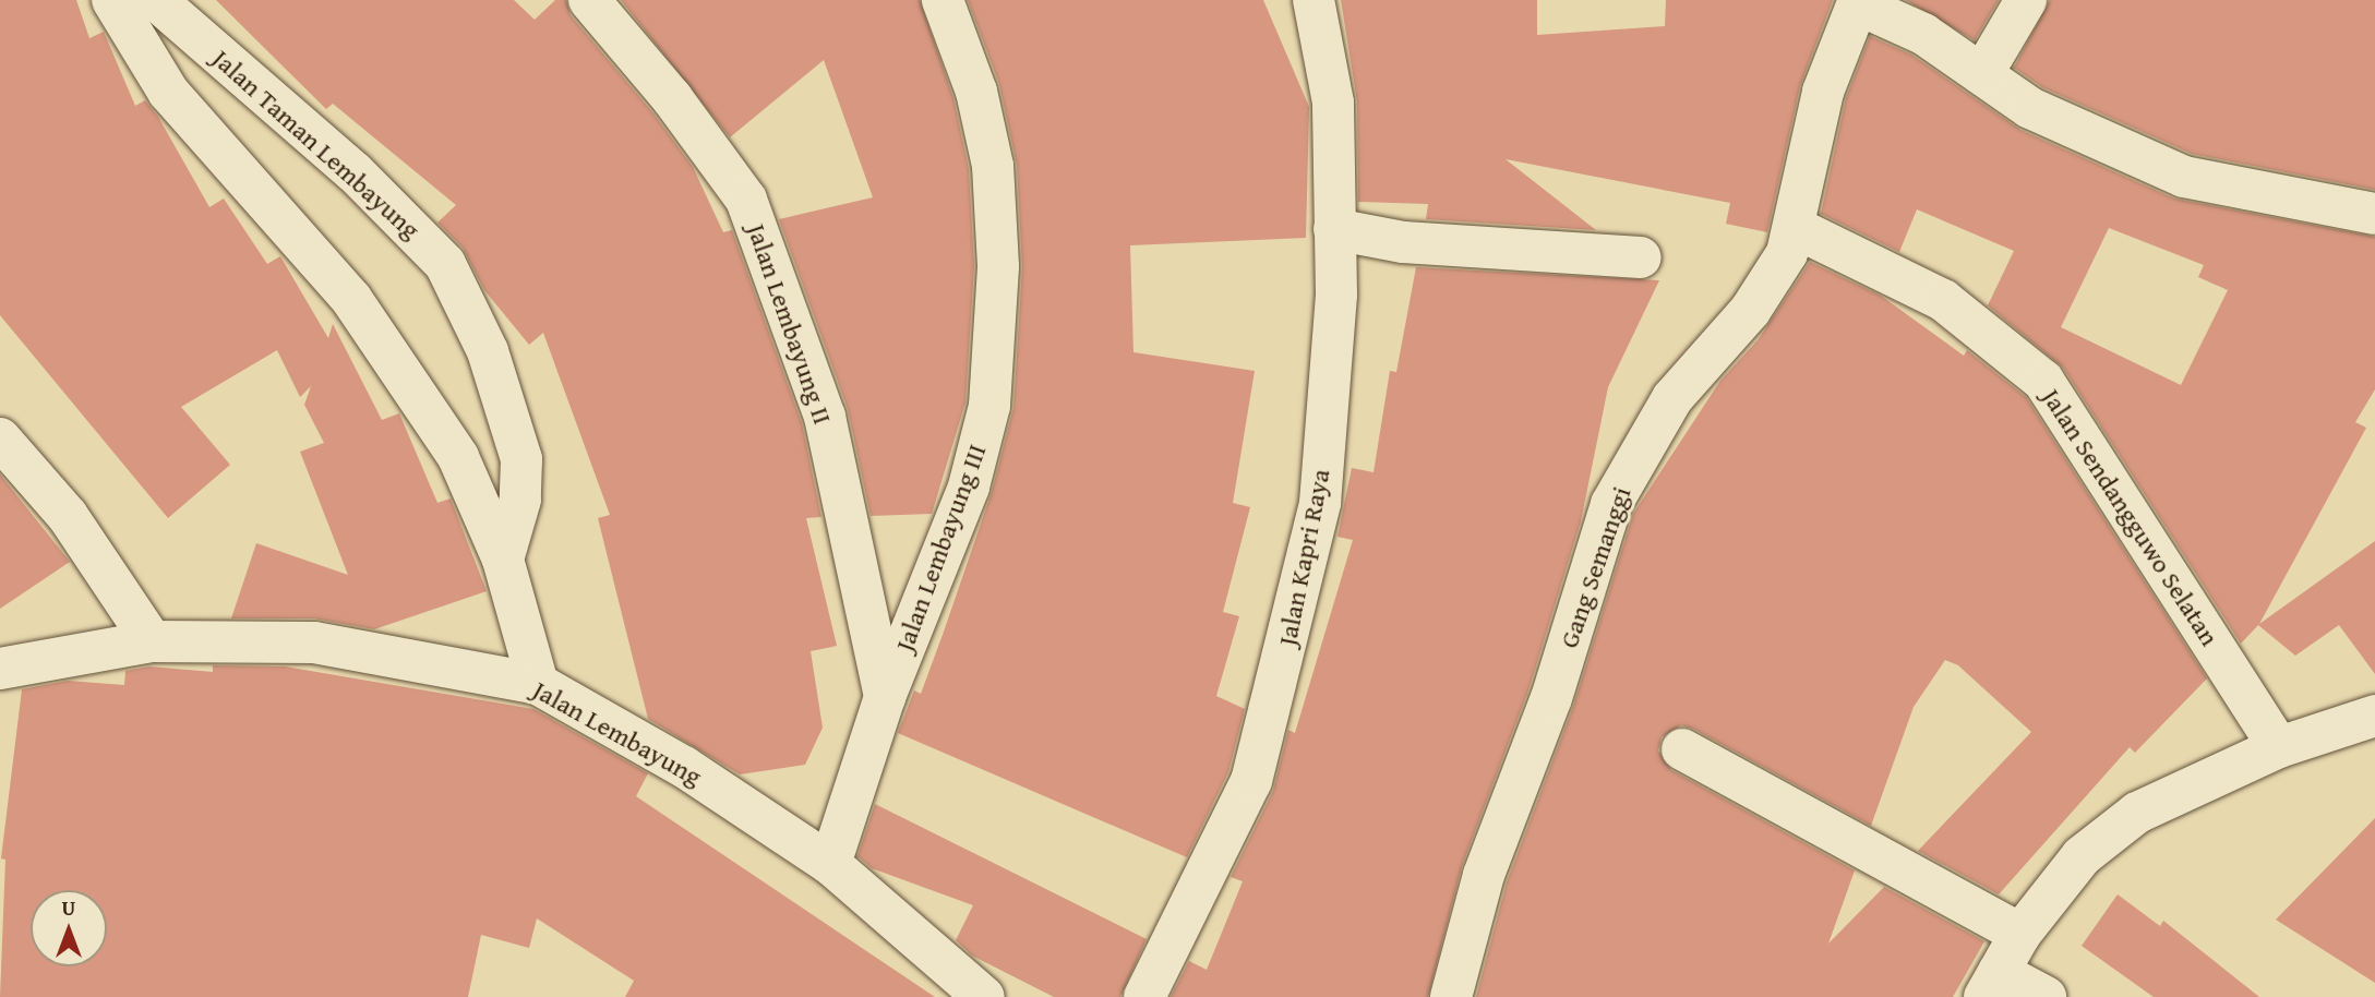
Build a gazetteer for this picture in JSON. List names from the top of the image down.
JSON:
{
  "streets": {
    "street": [
      "Jalan Taman Lembayung",
      "Jalan Lembayung II",
      "Jalan Sendangguwo Selatan",
      "Jalan Lembayung III",
      "Jalan Kapri Raya",
      "Gang Semanggi",
      "Jalan Lembayung"
    ]
  },
  "crossings": [
    ["Jalan Lembayung II", "Jalan Lembayung III"],
    ["Jalan Sendangguwo Selatan", "Gang Semanggi"],
    ["Jalan Lembayung III", "Jalan Lembayung"]
  ],
  "north": "top"
}
